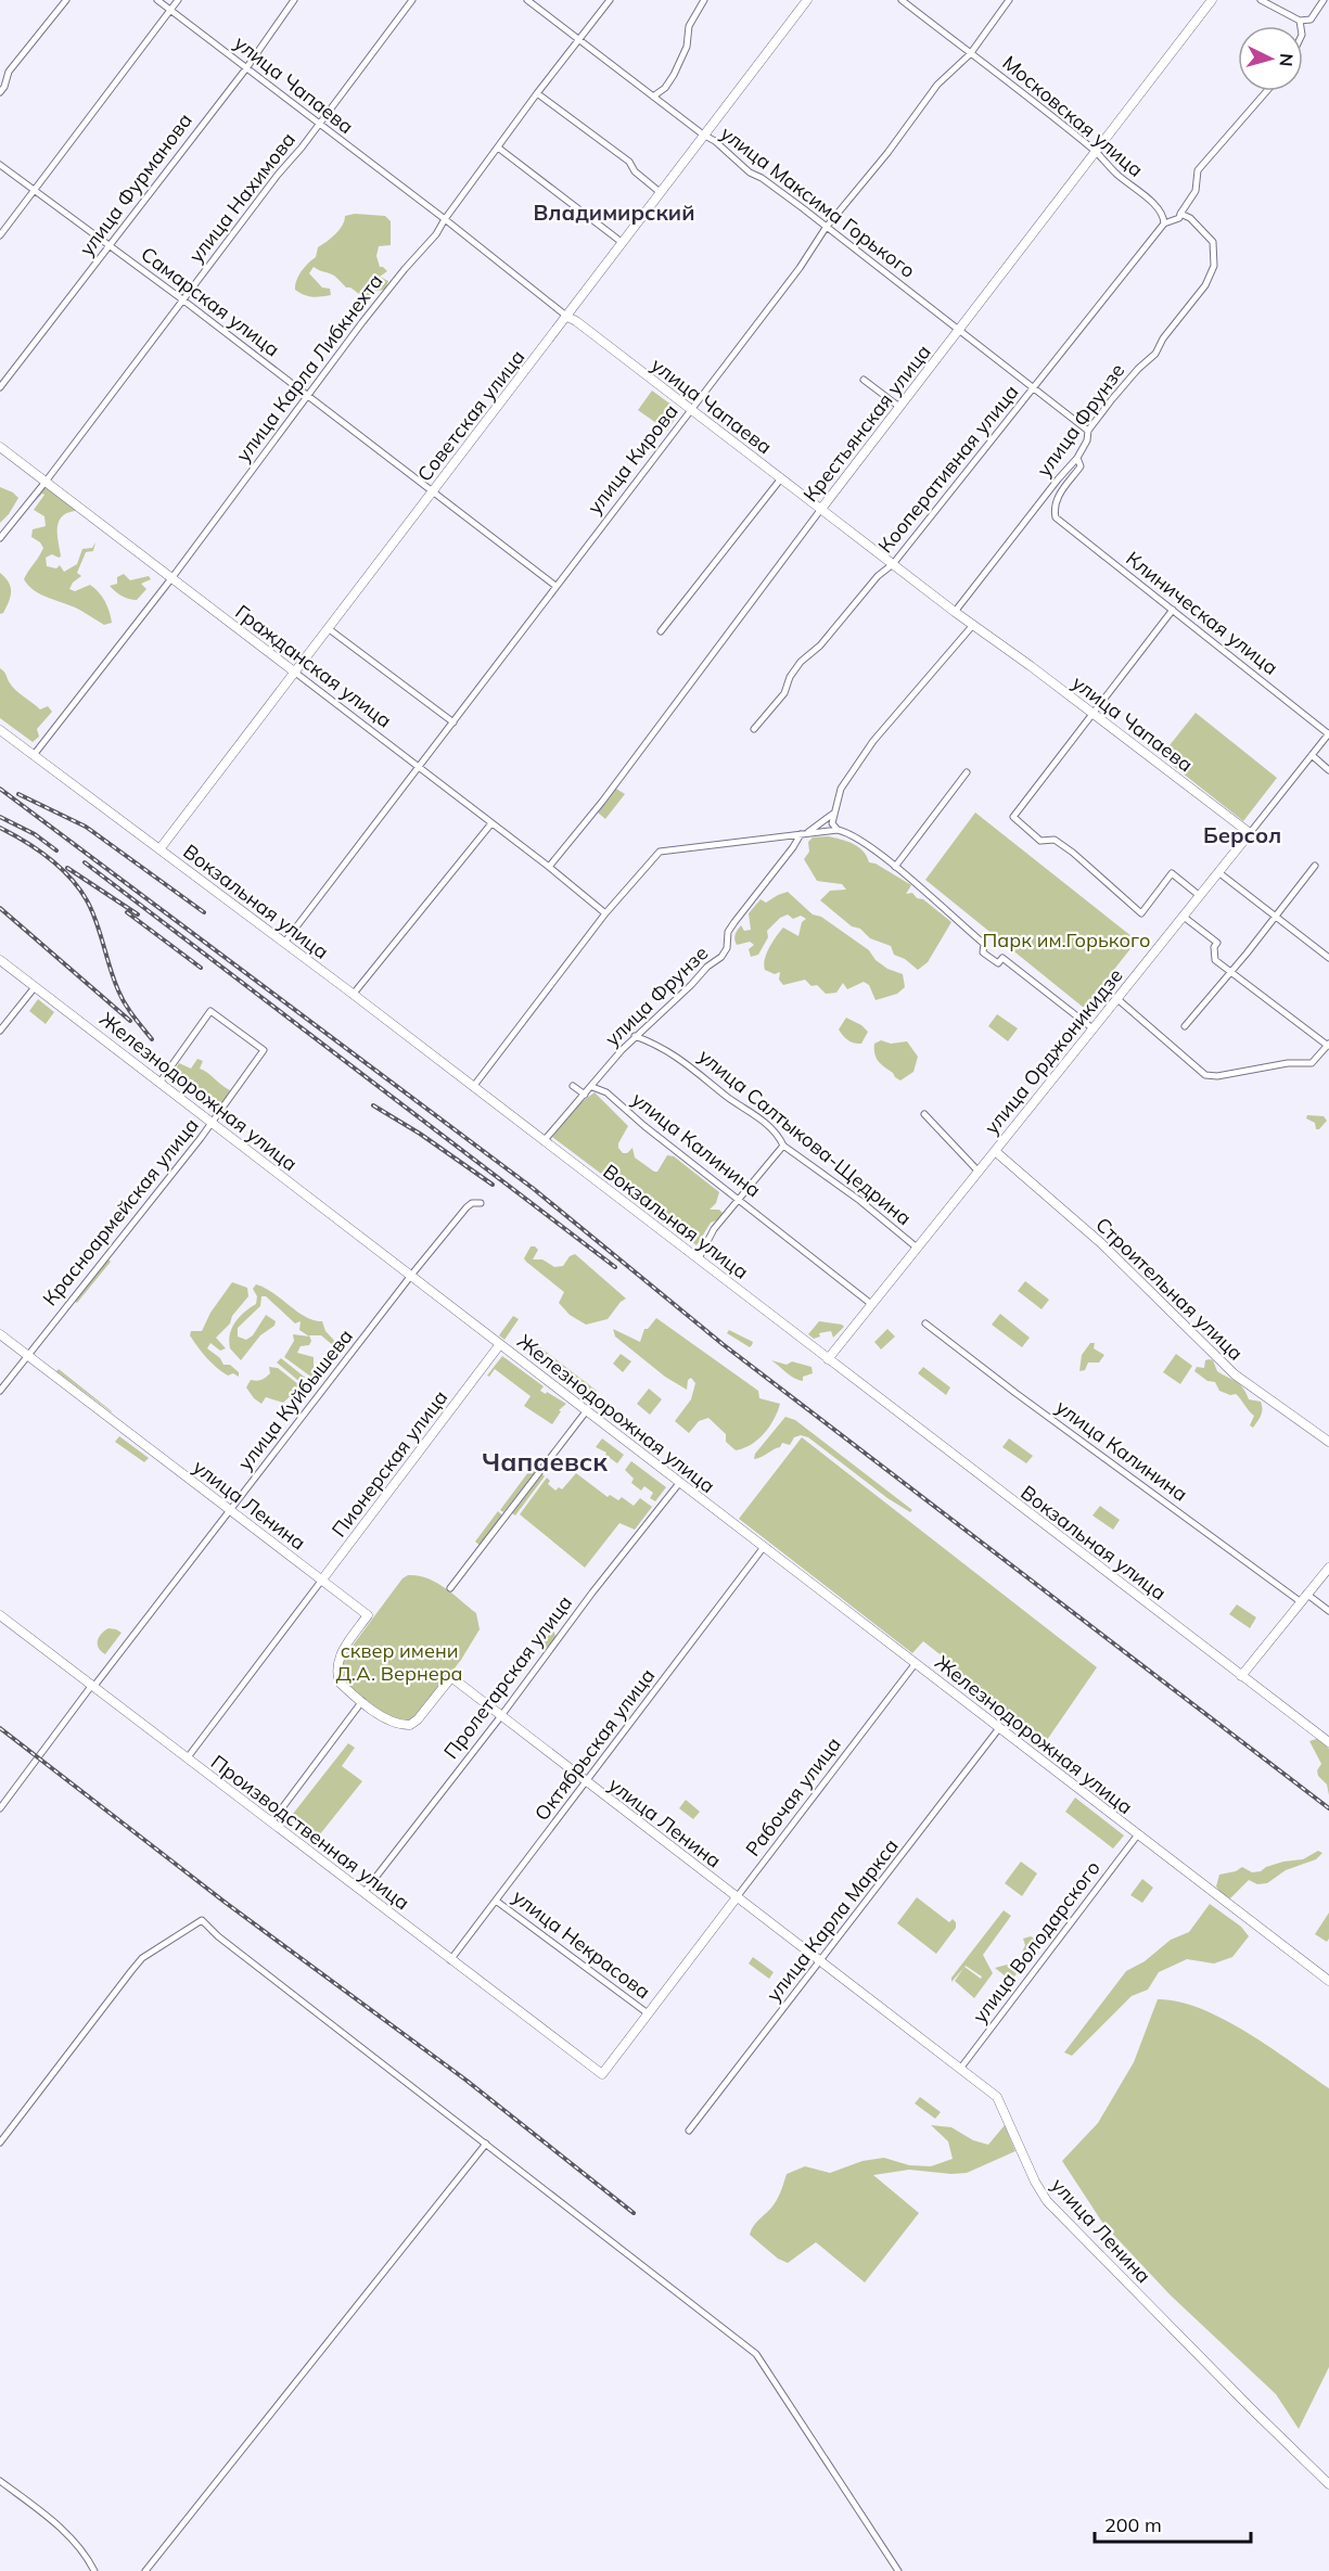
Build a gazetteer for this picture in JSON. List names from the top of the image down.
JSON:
{
  "streets": {
    "street": [
      "улица Чапаева",
      "Московская улица",
      "улица Фурманова",
      "улица Нахимова",
      "улица Максима Горького",
      "Самарская улица",
      "улица Карла Либкнехта",
      "Советская улица",
      "улица Фрунзе",
      "Крестьянская улица",
      "улица Кирова",
      "Кооперативная улица",
      "Клиническая улица",
      "Гражданская улица",
      "Вокзальная улица",
      "улица Орджоникидзе",
      "Железнодорожная улица",
      "улица Салтыкова-Щедрина",
      "улица Калинина",
      "Красноармейская улица",
      "Строительная улица",
      "улица Куйбышева",
      "Пионерская улица",
      "улица Ленина",
      "Пролетарская улица",
      "Октябрьская улица",
      "Рабочая улица",
      "Производственная улица",
      "улица Карла Маркса",
      "улица Володарского",
      "улица Некрасова"
    ]
  },
  "crossings": [
    ["улица Чапаева", "улица Фурманова"],
    ["улица Чапаева", "улица Нахимова"],
    ["улица Чапаева", "улица Карла Либкнехта"],
    ["улица Чапаева", "Советская улица"],
    ["улица Чапаева", "улица Фрунзе"],
    ["улица Чапаева", "Крестьянская улица"],
    ["улица Чапаева", "улица Кирова"],
    ["улица Чапаева", "Кооперативная улица"],
    ["улица Чапаева", "улица Орджоникидзе"],
    ["Московская улица", "Крестьянская улица"],
    ["Московская улица", "улица Кирова"],
    ["Московская улица", "Кооперативная улица"],
    ["улица Фурманова", "Самарская улица"],
    ["улица Нахимова", "Самарская улица"],
    ["улица Нахимова", "Гражданская улица"],
    ["улица Максима Горького", "улица Карла Либкнехта"],
    ["улица Максима Горького", "Советская улица"],
    ["улица Максима Горького", "улица Фрунзе"],
    ["улица Максима Горького", "Крестьянская улица"],
    ["улица Максима Горького", "улица Кирова"],
    ["улица Максима Горького", "Кооперативная улица"],
    ["Самарская улица", "улица Карла Либкнехта"],
    ["Самарская улица", "Советская улица"],
    ["Самарская улица", "улица Кирова"],
    ["улица Карла Либкнехта", "Гражданская улица"],
    ["улица Карла Либкнехта", "Вокзальная улица"],
    ["Советская улица", "Гражданская улица"],
    ["Советская улица", "Вокзальная улица"],
    ["улица Фрунзе", "Клиническая улица"],
    ["улица Фрунзе", "Вокзальная улица"],
    ["улица Фрунзе", "улица Салтыкова-Щедрина"],
    ["улица Фрунзе", "улица Калинина"],
    ["Крестьянская улица", "Гражданская улица"],
    ["улица Кирова", "Гражданская улица"],
    ["улица Кирова", "Вокзальная улица"],
    ["Клиническая улица", "улица Орджоникидзе"],
    ["Вокзальная улица", "улица Орджоникидзе"],
    ["улица Орджоникидзе", "улица Салтыкова-Щедрина"],
    ["улица Орджоникидзе", "улица Калинина"],
    ["улица Орджоникидзе", "Строительная улица"],
    ["Железнодорожная улица", "Красноармейская улица"],
    ["Железнодорожная улица", "улица Куйбышева"],
    ["Железнодорожная улица", "Пионерская улица"],
    ["Железнодорожная улица", "Пролетарская улица"],
    ["Железнодорожная улица", "Октябрьская улица"],
    ["Железнодорожная улица", "Рабочая улица"],
    ["Железнодорожная улица", "улица Карла Маркса"],
    ["Железнодорожная улица", "улица Володарского"],
    ["Красноармейская улица", "улица Ленина"],
    ["улица Куйбышева", "улица Ленина"],
    ["улица Куйбышева", "Производственная улица"],
    ["Пионерская улица", "улица Ленина"],
    ["Пионерская улица", "Производственная улица"],
    ["улица Ленина", "Пролетарская улица"],
    ["улица Ленина", "Октябрьская улица"],
    ["улица Ленина", "Рабочая улица"],
    ["улица Ленина", "улица Карла Маркса"],
    ["улица Ленина", "улица Володарского"],
    ["Пролетарская улица", "Производственная улица"],
    ["Октябрьская улица", "Производственная улица"],
    ["Октябрьская улица", "улица Некрасова"],
    ["Рабочая улица", "Производственная улица"],
    ["Рабочая улица", "улица Некрасова"]
  ],
  "districts": ["Владимирский", "Берсол", "Чапаевск"],
  "parks": ["Парк им.Горького", "сквер имени Д.А. Вернера"],
  "scale_bar": "200 m",
  "north": "right"
}
